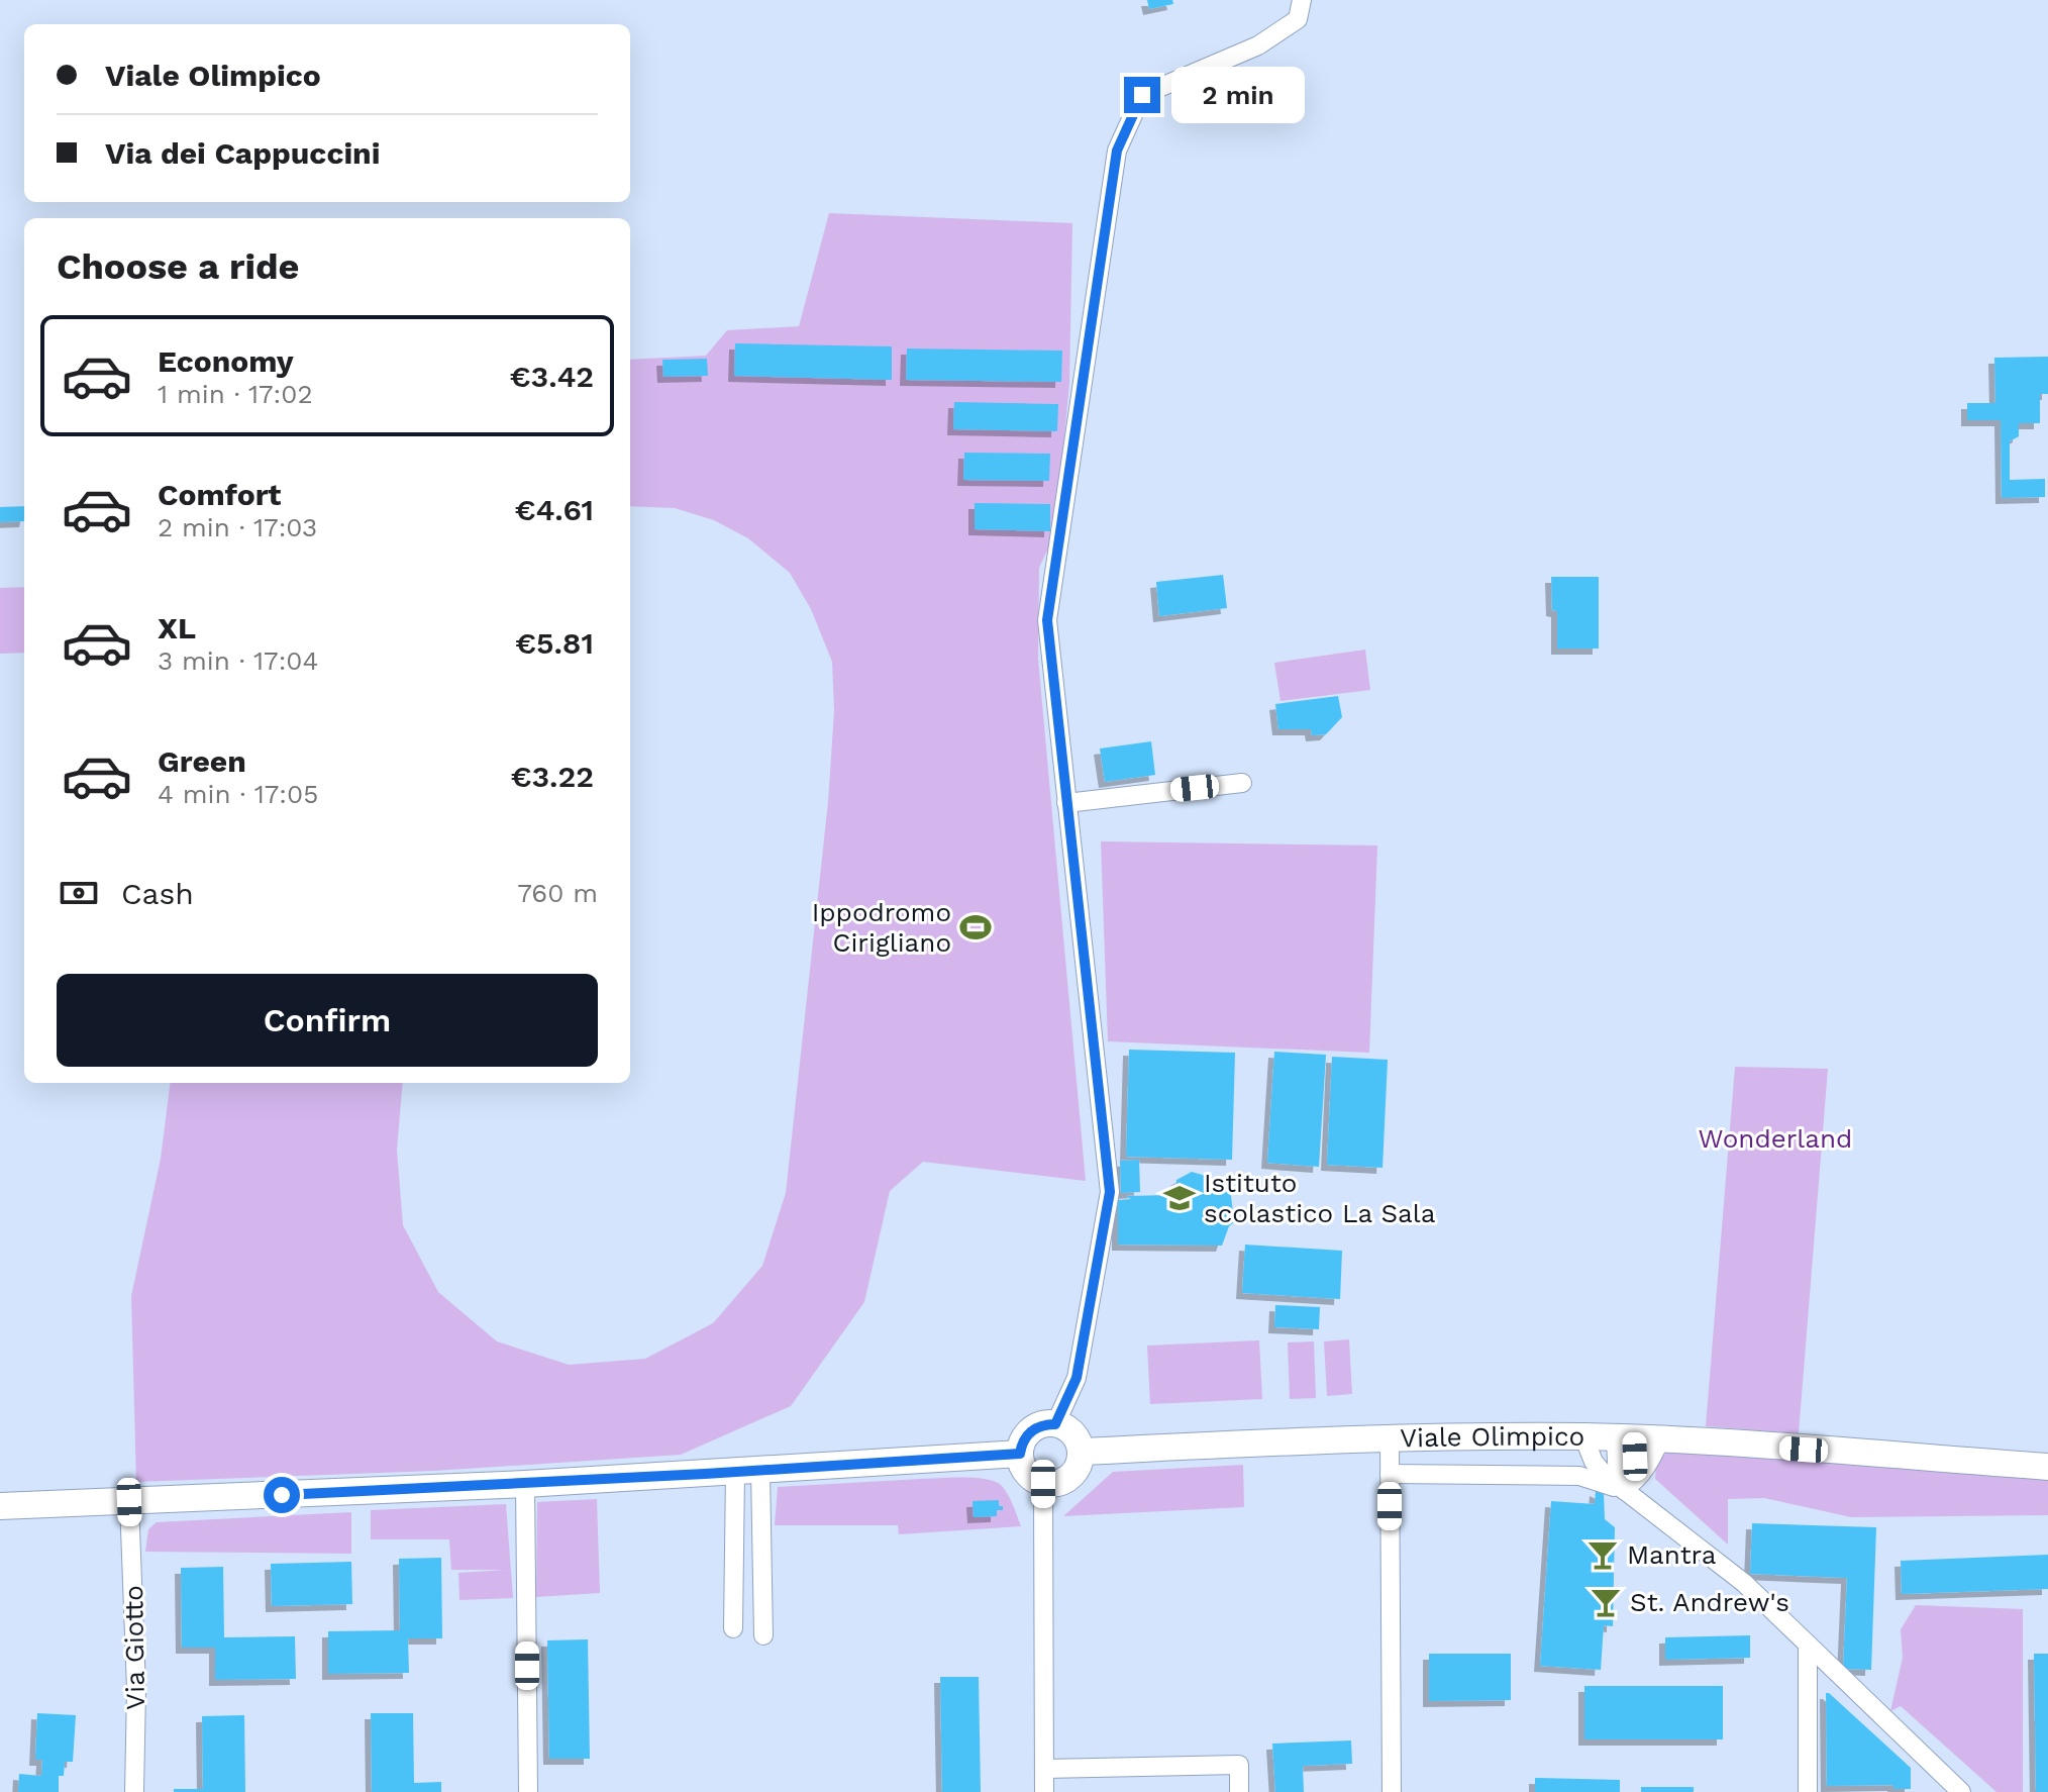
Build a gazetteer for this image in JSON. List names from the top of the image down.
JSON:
{
  "streets": {
    "main road": ["Viale Olimpico"],
    "street": ["Via Giotto"]
  },
  "parks": ["Wonderland"],
  "places": {
    "sports": ["Ippodromo Cirigliano"],
    "school or university": ["Istituto scolastico La Sala"],
    "bar": ["Mantra", "St. Andrew's"]
  },
  "page": {
    "banner": ["Viale Olimpico", "Via dei Cappuccini"],
    "bubble": "2 min",
    "heading": "Choose a ride",
    "list": [
      {
        "name": "Economy",
        "note": "1 min · 17:02",
        "value": "€3.42"
      },
      {
        "name": "Comfort",
        "note": "2 min · 17:03",
        "value": "€4.61"
      },
      {
        "name": "XL",
        "note": "3 min · 17:04",
        "value": "€5.81"
      },
      {
        "name": "Green",
        "note": "4 min · 17:05",
        "value": "€3.22"
      }
    ],
    "pay": ["Cash", "760 m"],
    "buttons": "Confirm"
  }
}
